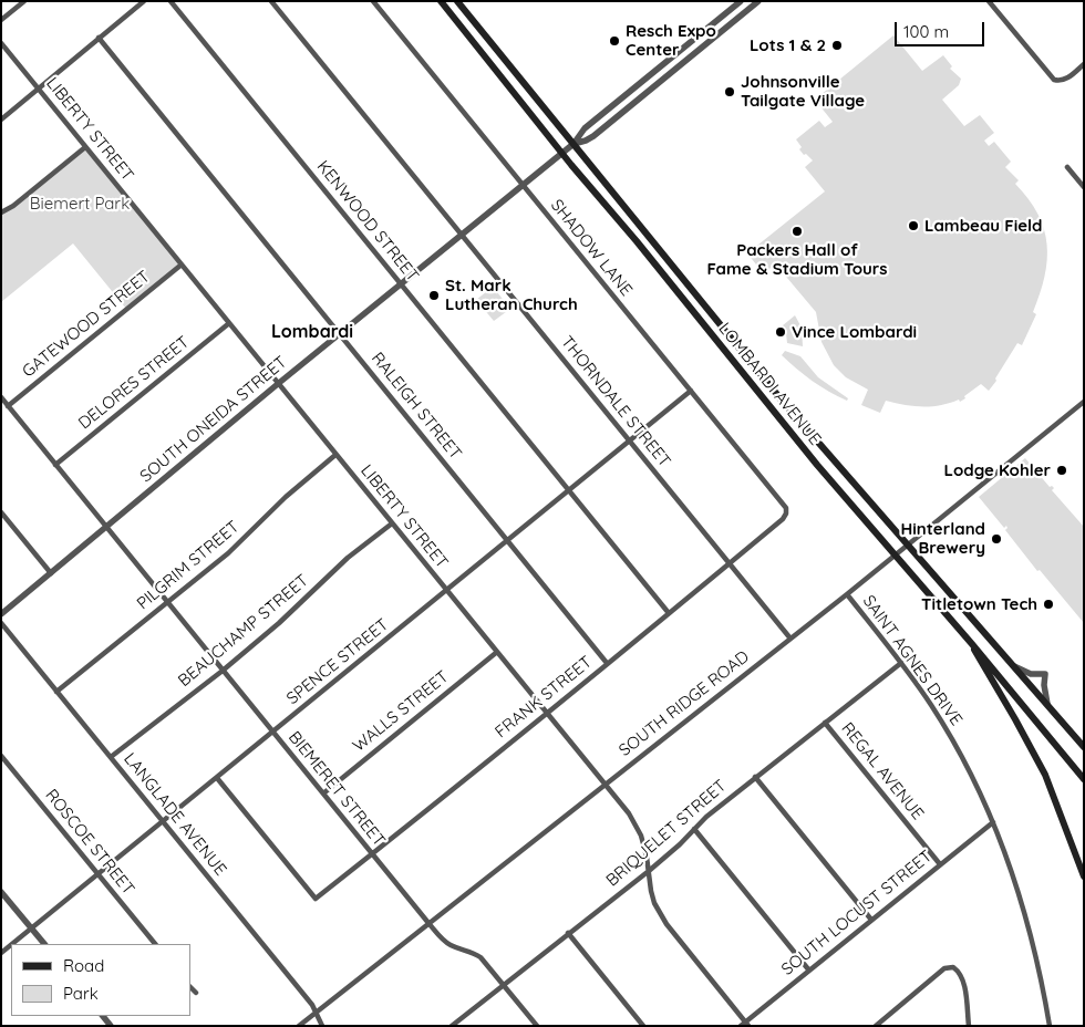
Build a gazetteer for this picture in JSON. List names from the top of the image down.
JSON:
{
  "streets": {
    "main road": ["LOMBARDI AVENUE"],
    "street": [
      "LIBERTY STREET",
      "KENWOOD STREET",
      "SHADOW LANE",
      "GATEWOOD STREET",
      "DELORES STREET",
      "THORNDALE STREET",
      "RALEIGH STREET",
      "SOUTH ONEIDA STREET",
      "PILGRIM STREET",
      "BEAUCHAMP STREET",
      "SAINT AGNES DRIVE",
      "SPENCE STREET",
      "FRANK STREET",
      "SOUTH RIDGE ROAD",
      "WALLS STREET",
      "REGAL AVENUE",
      "BIEMERET STREET",
      "LANGLADE AVENUE",
      "BRIQUELET STREET",
      "ROSCOE STREET",
      "SOUTH LOCUST STREET"
    ]
  },
  "crossings": [
    ["LIBERTY STREET", "GATEWOOD STREET"],
    ["LIBERTY STREET", "DELORES STREET"],
    ["LIBERTY STREET", "SOUTH ONEIDA STREET"],
    ["LIBERTY STREET", "PILGRIM STREET"],
    ["LIBERTY STREET", "BEAUCHAMP STREET"],
    ["LIBERTY STREET", "SPENCE STREET"],
    ["LIBERTY STREET", "FRANK STREET"],
    ["LIBERTY STREET", "SOUTH RIDGE ROAD"],
    ["LIBERTY STREET", "WALLS STREET"],
    ["LIBERTY STREET", "BRIQUELET STREET"],
    ["LIBERTY STREET", "SOUTH LOCUST STREET"],
    ["KENWOOD STREET", "SOUTH ONEIDA STREET"],
    ["KENWOOD STREET", "SPENCE STREET"],
    ["KENWOOD STREET", "FRANK STREET"],
    ["SHADOW LANE", "SOUTH ONEIDA STREET"],
    ["SHADOW LANE", "SPENCE STREET"],
    ["SHADOW LANE", "FRANK STREET"],
    ["GATEWOOD STREET", "BIEMERET STREET"],
    ["DELORES STREET", "BIEMERET STREET"],
    ["LOMBARDI AVENUE", "SOUTH ONEIDA STREET"],
    ["LOMBARDI AVENUE", "SOUTH RIDGE ROAD"],
    ["THORNDALE STREET", "SOUTH ONEIDA STREET"],
    ["THORNDALE STREET", "SPENCE STREET"],
    ["THORNDALE STREET", "FRANK STREET"],
    ["THORNDALE STREET", "SOUTH RIDGE ROAD"],
    ["RALEIGH STREET", "SOUTH ONEIDA STREET"],
    ["RALEIGH STREET", "SPENCE STREET"],
    ["RALEIGH STREET", "FRANK STREET"],
    ["SOUTH ONEIDA STREET", "BIEMERET STREET"],
    ["PILGRIM STREET", "BIEMERET STREET"],
    ["PILGRIM STREET", "LANGLADE AVENUE"],
    ["BEAUCHAMP STREET", "BIEMERET STREET"],
    ["BEAUCHAMP STREET", "LANGLADE AVENUE"],
    ["SAINT AGNES DRIVE", "SOUTH RIDGE ROAD"],
    ["SAINT AGNES DRIVE", "BRIQUELET STREET"],
    ["SAINT AGNES DRIVE", "SOUTH LOCUST STREET"],
    ["SPENCE STREET", "FRANK STREET"],
    ["SPENCE STREET", "BIEMERET STREET"],
    ["SPENCE STREET", "LANGLADE AVENUE"],
    ["SPENCE STREET", "ROSCOE STREET"],
    ["FRANK STREET", "BIEMERET STREET"],
    ["SOUTH RIDGE ROAD", "BIEMERET STREET"],
    ["SOUTH RIDGE ROAD", "LANGLADE AVENUE"],
    ["WALLS STREET", "BIEMERET STREET"],
    ["REGAL AVENUE", "BRIQUELET STREET"],
    ["REGAL AVENUE", "SOUTH LOCUST STREET"],
    ["BIEMERET STREET", "BRIQUELET STREET"]
  ],
  "districts": ["Lombardi"],
  "parks": ["Biemert Park"],
  "places": [
    "Resch Expo Center",
    "Lots 1 & 2",
    "Johnsonville Tailgate Village",
    "Lambeau Field",
    "Packers Hall of Fame & Stadium Tours",
    "St. Mark Lutheran Church",
    "Vince Lombardi",
    "Lodge Kohler",
    "Hinterland Brewery",
    "Titletown Tech"
  ],
  "legend": ["Road", "Park"],
  "scale_bar": "100 m"
}
